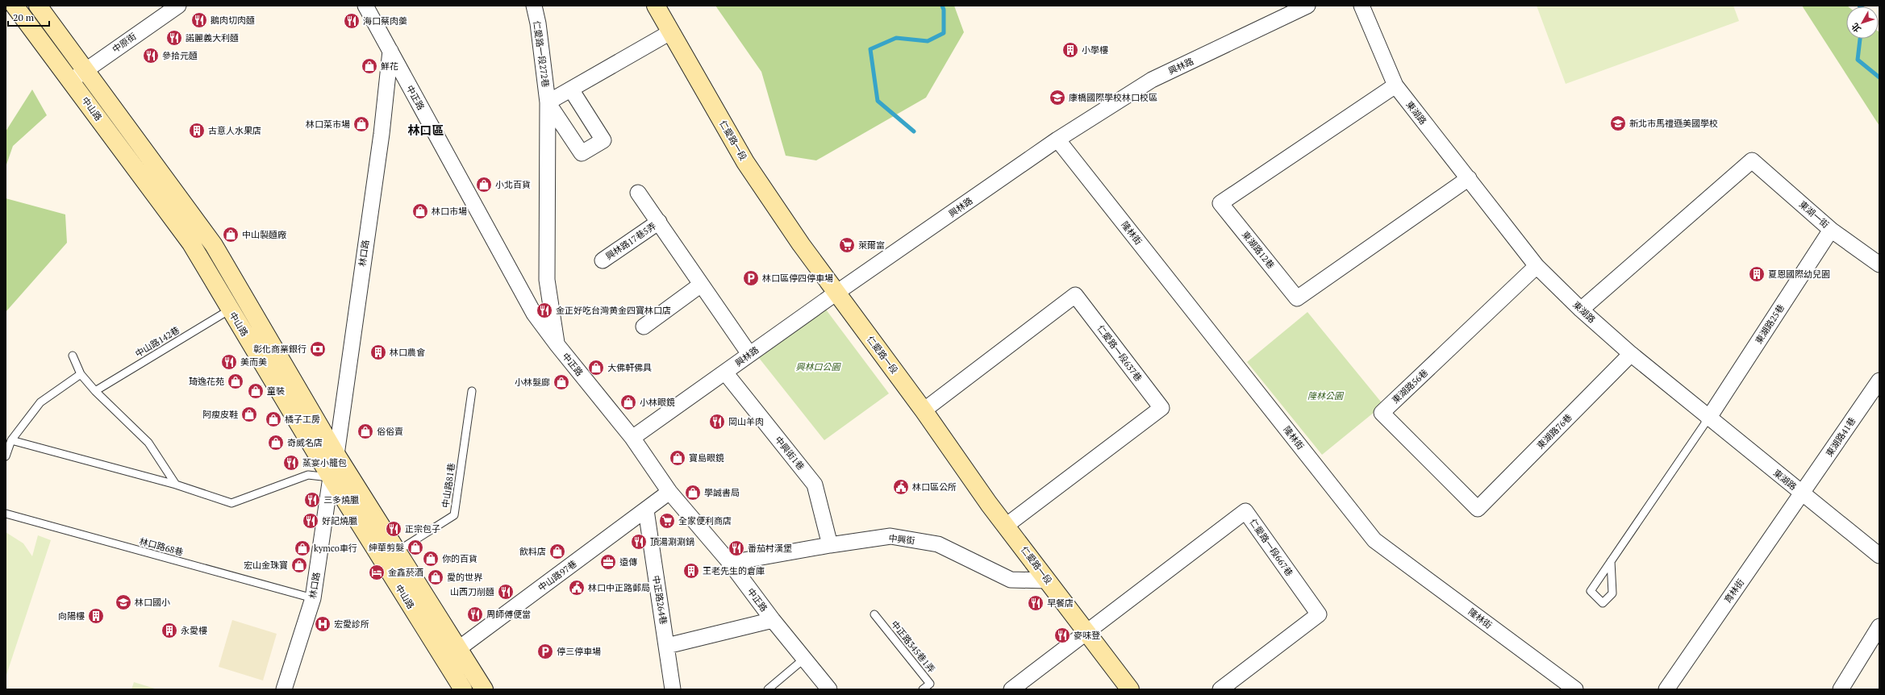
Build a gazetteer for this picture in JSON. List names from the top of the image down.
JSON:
{
  "streets": {
    "main road": ["中山路", "仁愛路一段"],
    "street": [
      "中原街",
      "仁愛路一段272巷",
      "興林路",
      "中正路",
      "東湖路",
      "東湖一街",
      "隆林街",
      "興林路17巷5弄",
      "東湖路12巷",
      "林口路",
      "東湖路25巷",
      "仁愛路一段637巷",
      "東湖路56巷",
      "東湖路76巷",
      "東湖路41巷",
      "中興街1巷",
      "中興街",
      "仁愛路一段667巷",
      "中山路97巷",
      "育林街",
      "中正路264巷"
    ],
    "lane": [
      "中山路142巷",
      "中山路81巷",
      "林口路68巷",
      "中正路345巷1弄"
    ]
  },
  "crossings": [
    ["中原街", "中山路"],
    ["仁愛路一段272巷", "中正路"],
    ["興林路", "中正路"],
    ["興林路", "仁愛路一段"],
    ["興林路", "隆林街"],
    ["興林路", "中興街1巷"],
    ["中正路", "林口路"],
    ["中正路", "中興街"],
    ["中正路", "中山路97巷"],
    ["中山路", "林口路"],
    ["中山路", "中山路142巷"],
    ["中山路", "中山路81巷"],
    ["中山路", "中山路97巷"],
    ["東湖路", "東湖一街"],
    ["東湖路", "東湖路12巷"],
    ["東湖路", "東湖路25巷"],
    ["東湖路", "東湖路56巷"],
    ["東湖路", "東湖路76巷"],
    ["東湖路", "東湖路41巷"],
    ["東湖路", "育林街"],
    ["仁愛路一段", "仁愛路一段637巷"],
    ["仁愛路一段", "中興街"],
    ["仁愛路一段", "仁愛路一段667巷"],
    ["東湖一街", "東湖路25巷"],
    ["林口路", "林口路68巷"],
    ["東湖路56巷", "東湖路76巷"],
    ["東湖路41巷", "育林街"],
    ["中興街1巷", "中興街"],
    ["中山路97巷", "中正路264巷"]
  ],
  "districts": ["林口區"],
  "parks": ["興林口公園", "隆林公園"],
  "places": {
    "restaurant": [
      "鵝肉切肉麵",
      "海口蔡肉羹",
      "諾麗義大利麵",
      "參拾元麵",
      "金正好吃台灣黄金四寶林口店",
      "美而美",
      "岡山羊肉",
      "蒸宴小籠包",
      "三多燒臘",
      "好記燒臘",
      "正宗包子",
      "頂湯涮涮鍋",
      "番茄村漢堡",
      "山西刀削麵",
      "早餐店",
      "周師傅便當",
      "麥味登"
    ],
    "building": [
      "小學樓",
      "古意人水果店",
      "夏恩國際幼兒園",
      "林口農會",
      "王老先生的倉庫",
      "向陽樓",
      "永愛樓"
    ],
    "shop": [
      "鮮花",
      "林口菜市場",
      "小北百貨",
      "林口市場",
      "中山製麵廠",
      "大佛軒佛具",
      "琦逸花苑",
      "小林髮廊",
      "童裝",
      "小林眼鏡",
      "阿瘦皮鞋",
      "橘子工房",
      "俗俗賣",
      "奇威名店",
      "寶島眼鏡",
      "學誠書局",
      "紳華剪髮",
      "kymco車行",
      "飲料店",
      "你的百貨",
      "宏山金珠寶",
      "愛的世界"
    ],
    "school or university": ["康橋國際學校林口校區", "新北市馬禮遜美國學校", "林口國小"],
    "supermarket": ["萊爾富", "全家便利商店"],
    "parking": ["林口區停四停車場", "停三停車場"],
    "bank": ["彰化商業銀行"],
    "public building": ["林口區公所", "林口中正路郵局"],
    "office": ["遠傳"],
    "hotel": ["金鑫菸酒"],
    "hospital": ["宏愛診所"]
  },
  "scale_bar": "20 m",
  "north": "bottom left"
}
